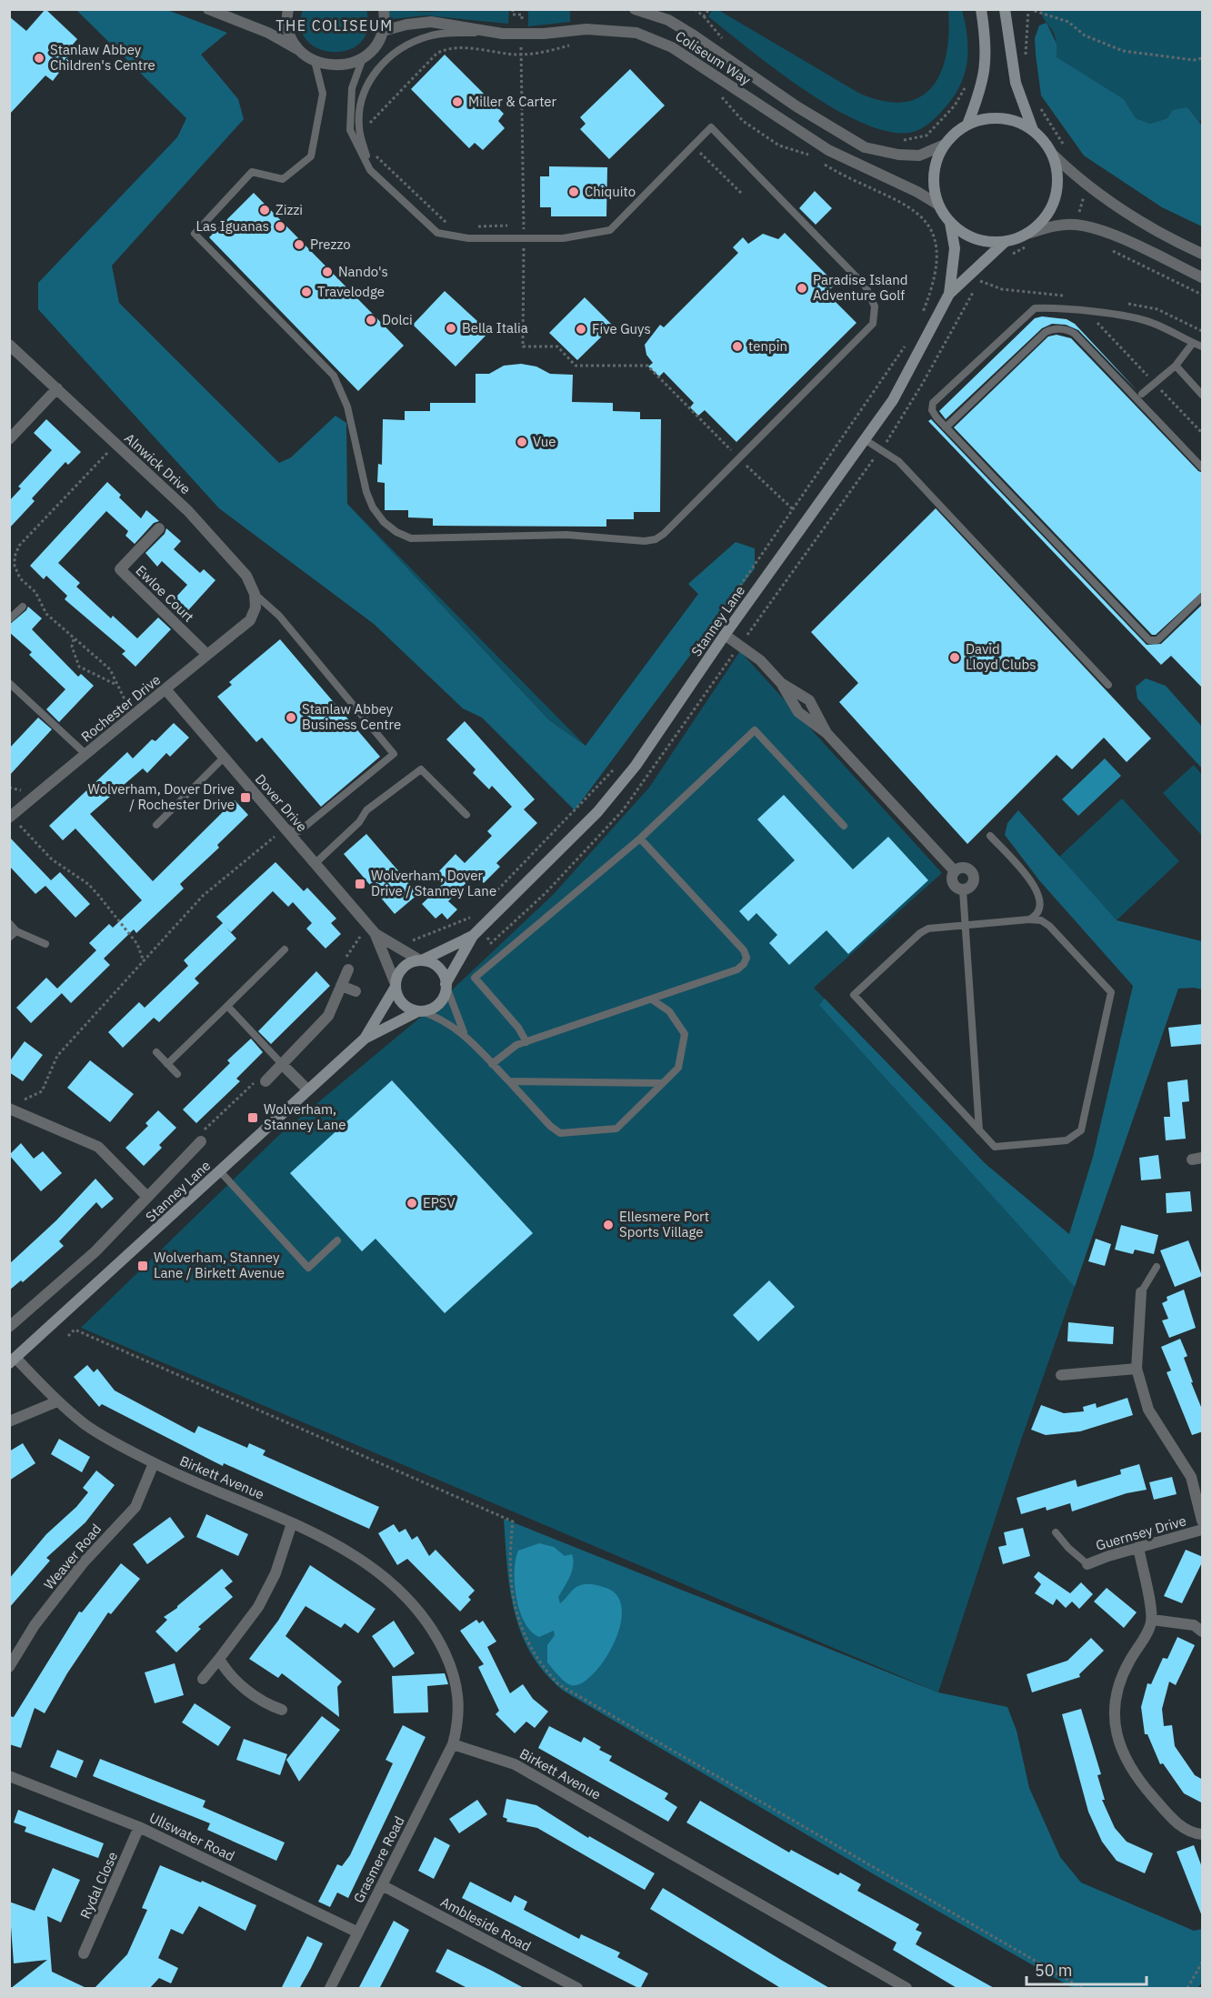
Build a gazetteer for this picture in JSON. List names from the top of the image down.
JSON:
{
  "streets": {
    "main road": ["Stanney Lane"],
    "street": [
      "Coliseum Way",
      "Alnwick Drive",
      "Ewloe Court",
      "Rochester Drive",
      "Dover Drive",
      "Birkett Avenue",
      "Guernsey Drive",
      "Weaver Road",
      "Ullswater Road",
      "Grasmere Road",
      "Rydal Close",
      "Ambleside Road"
    ]
  },
  "crossings": [
    ["Coliseum Way", "Stanney Lane"],
    ["Alnwick Drive", "Rochester Drive"],
    ["Ewloe Court", "Rochester Drive"],
    ["Stanney Lane", "Dover Drive"],
    ["Stanney Lane", "Birkett Avenue"],
    ["Rochester Drive", "Dover Drive"],
    ["Birkett Avenue", "Weaver Road"],
    ["Birkett Avenue", "Grasmere Road"],
    ["Ullswater Road", "Grasmere Road"],
    ["Ullswater Road", "Rydal Close"],
    ["Grasmere Road", "Ambleside Road"]
  ],
  "districts": ["THE COLISEUM"],
  "places": {
    "other": [
      "Stanlaw Abbey Children's Centre",
      "Miller & Carter",
      "Chiquito",
      "Zizzi",
      "Las Iguanas",
      "Prezzo",
      "Nando's",
      "Paradise Island Adventure Golf",
      "Travelodge",
      "Dolci",
      "Bella Italia",
      "Five Guys",
      "tenpin",
      "Vue",
      "David Lloyd Clubs",
      "Stanlaw Abbey Business Centre",
      "EPSV",
      "Ellesmere Port Sports Village"
    ],
    "transit": [
      "Wolverham, Dover Drive / Rochester Drive",
      "Wolverham, Dover Drive / Stanney Lane",
      "Wolverham, Stanney Lane",
      "Wolverham, Stanney Lane / Birkett Avenue"
    ]
  },
  "scale_bar": "50 m"
}
